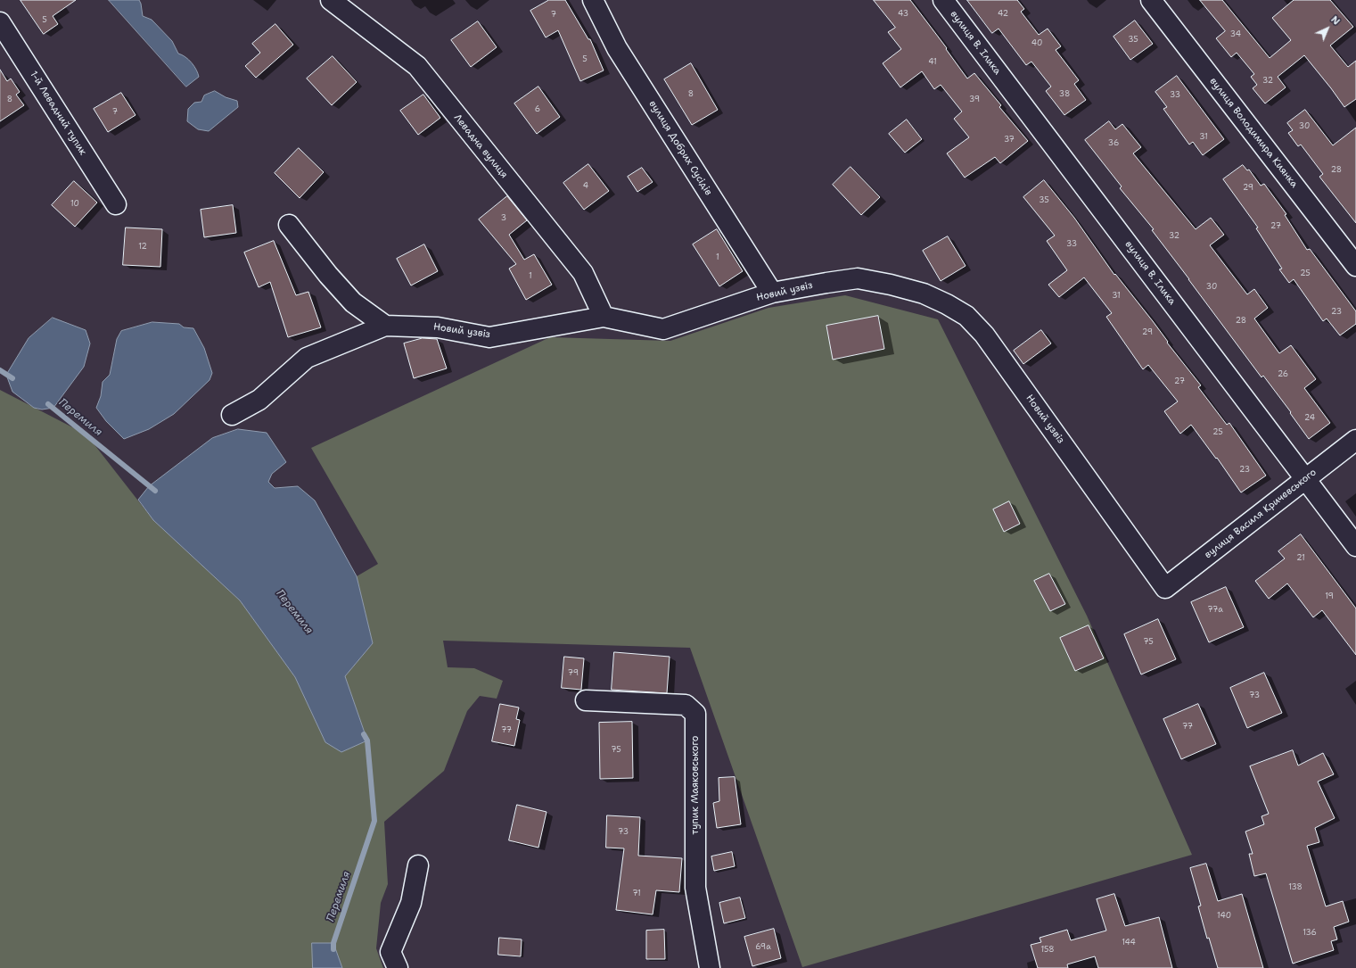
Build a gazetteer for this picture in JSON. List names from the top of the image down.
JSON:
{
  "streets": {
    "street": [
      "вулиця В. Ілика",
      "1-й Левадний тупик",
      "вулиця Володимира Киянка",
      "Левадна вулиця",
      "вулиця Добрих Сусідів",
      "Новий узвіз",
      "вулиця Василя Кричевського",
      "тупик Маяковського"
    ]
  },
  "crossings": [
    ["вулиця В. Ілика", "вулиця Василя Кричевського"],
    ["Левадна вулиця", "Новий узвіз"],
    ["вулиця Добрих Сусідів", "Новий узвіз"],
    ["Новий узвіз", "вулиця Василя Кричевського"]
  ],
  "water": ["Перемиля"],
  "house_numbers": [
    "43",
    "42",
    "7",
    "5",
    "34",
    "35",
    "40",
    "5",
    "41",
    "32",
    "8",
    "38",
    "33",
    "8",
    "39",
    "6",
    "7",
    "30",
    "31",
    "37",
    "36",
    "28",
    "4",
    "29",
    "35",
    "10",
    "3",
    "27",
    "32",
    "33",
    "12",
    "1",
    "25",
    "1",
    "30",
    "31",
    "23",
    "28",
    "29",
    "26",
    "27",
    "24",
    "25",
    "23",
    "21",
    "19",
    "77а",
    "75",
    "79",
    "73",
    "77",
    "77",
    "75",
    "73",
    "138",
    "71",
    "140",
    "136",
    "144",
    "69а",
    "158"
  ],
  "north": "top right"
}
